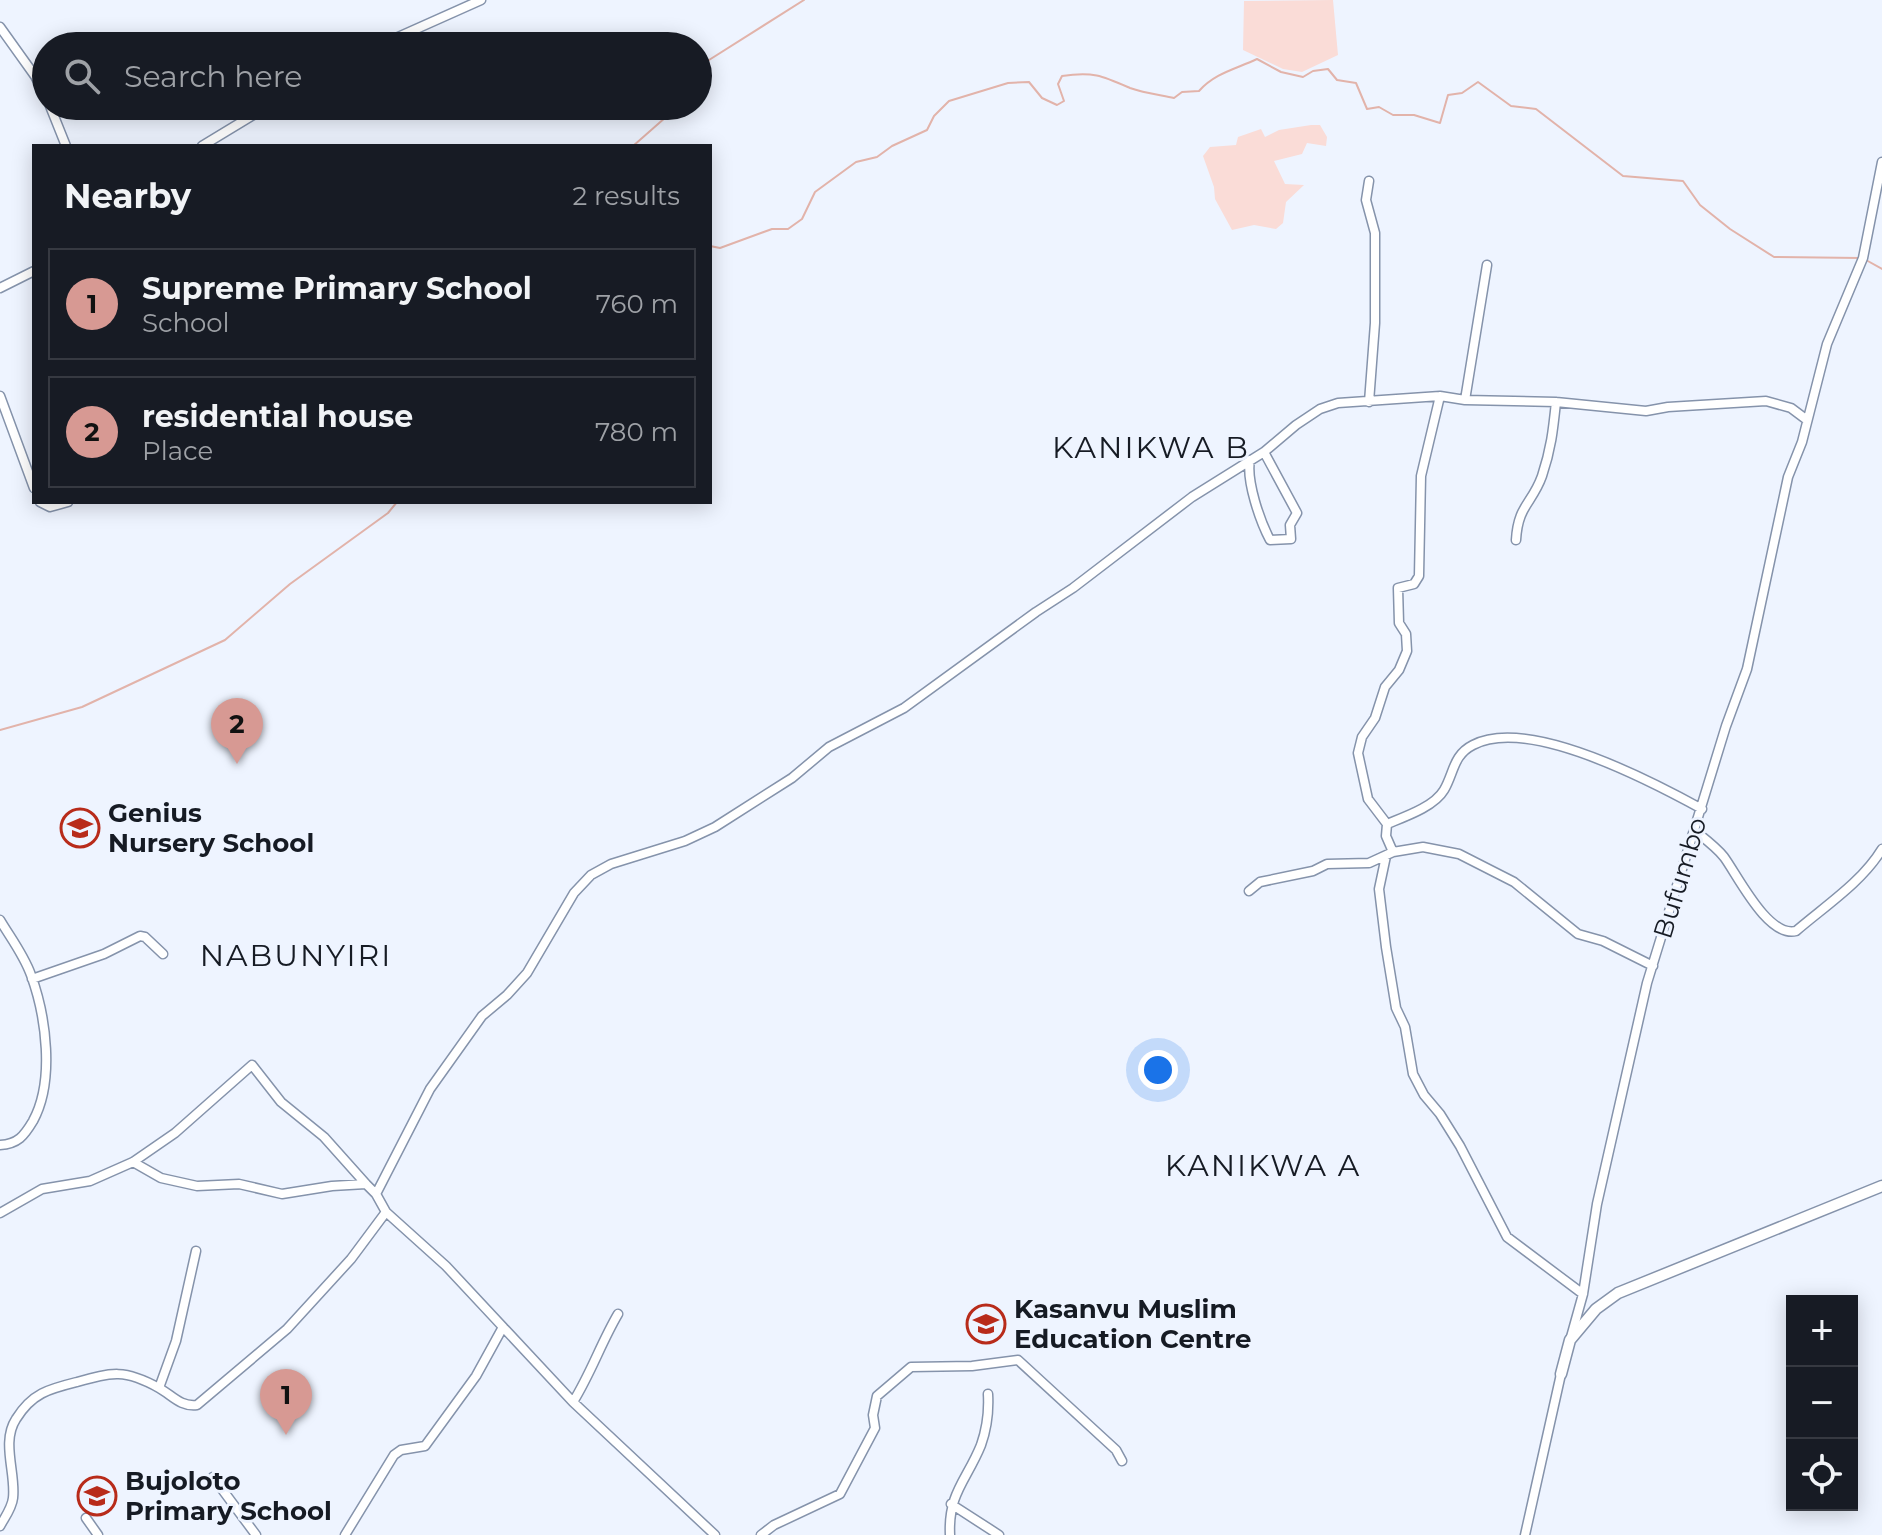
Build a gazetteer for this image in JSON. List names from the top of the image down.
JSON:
{
  "streets": {
    "street": ["Bufumbo"]
  },
  "districts": ["KANIKWA B", "NABUNYIRI", "KANIKWA A"],
  "places": {
    "school or university": ["Genius Nursery School", "Kasanvu Muslim Education Centre", "Bujoloto Primary School"]
  },
  "page": {
    "search": "Search here",
    "heading": ["Nearby", "2 results"],
    "list": [
      {
        "mark": "1",
        "name": "Supreme Primary School",
        "note": "School",
        "value": "760 m"
      },
      {
        "mark": "2",
        "name": "residential house",
        "note": "Place",
        "value": "780 m"
      }
    ],
    "pins": ["2", "1"],
    "map_buttons": ["+", "−"]
  }
}
